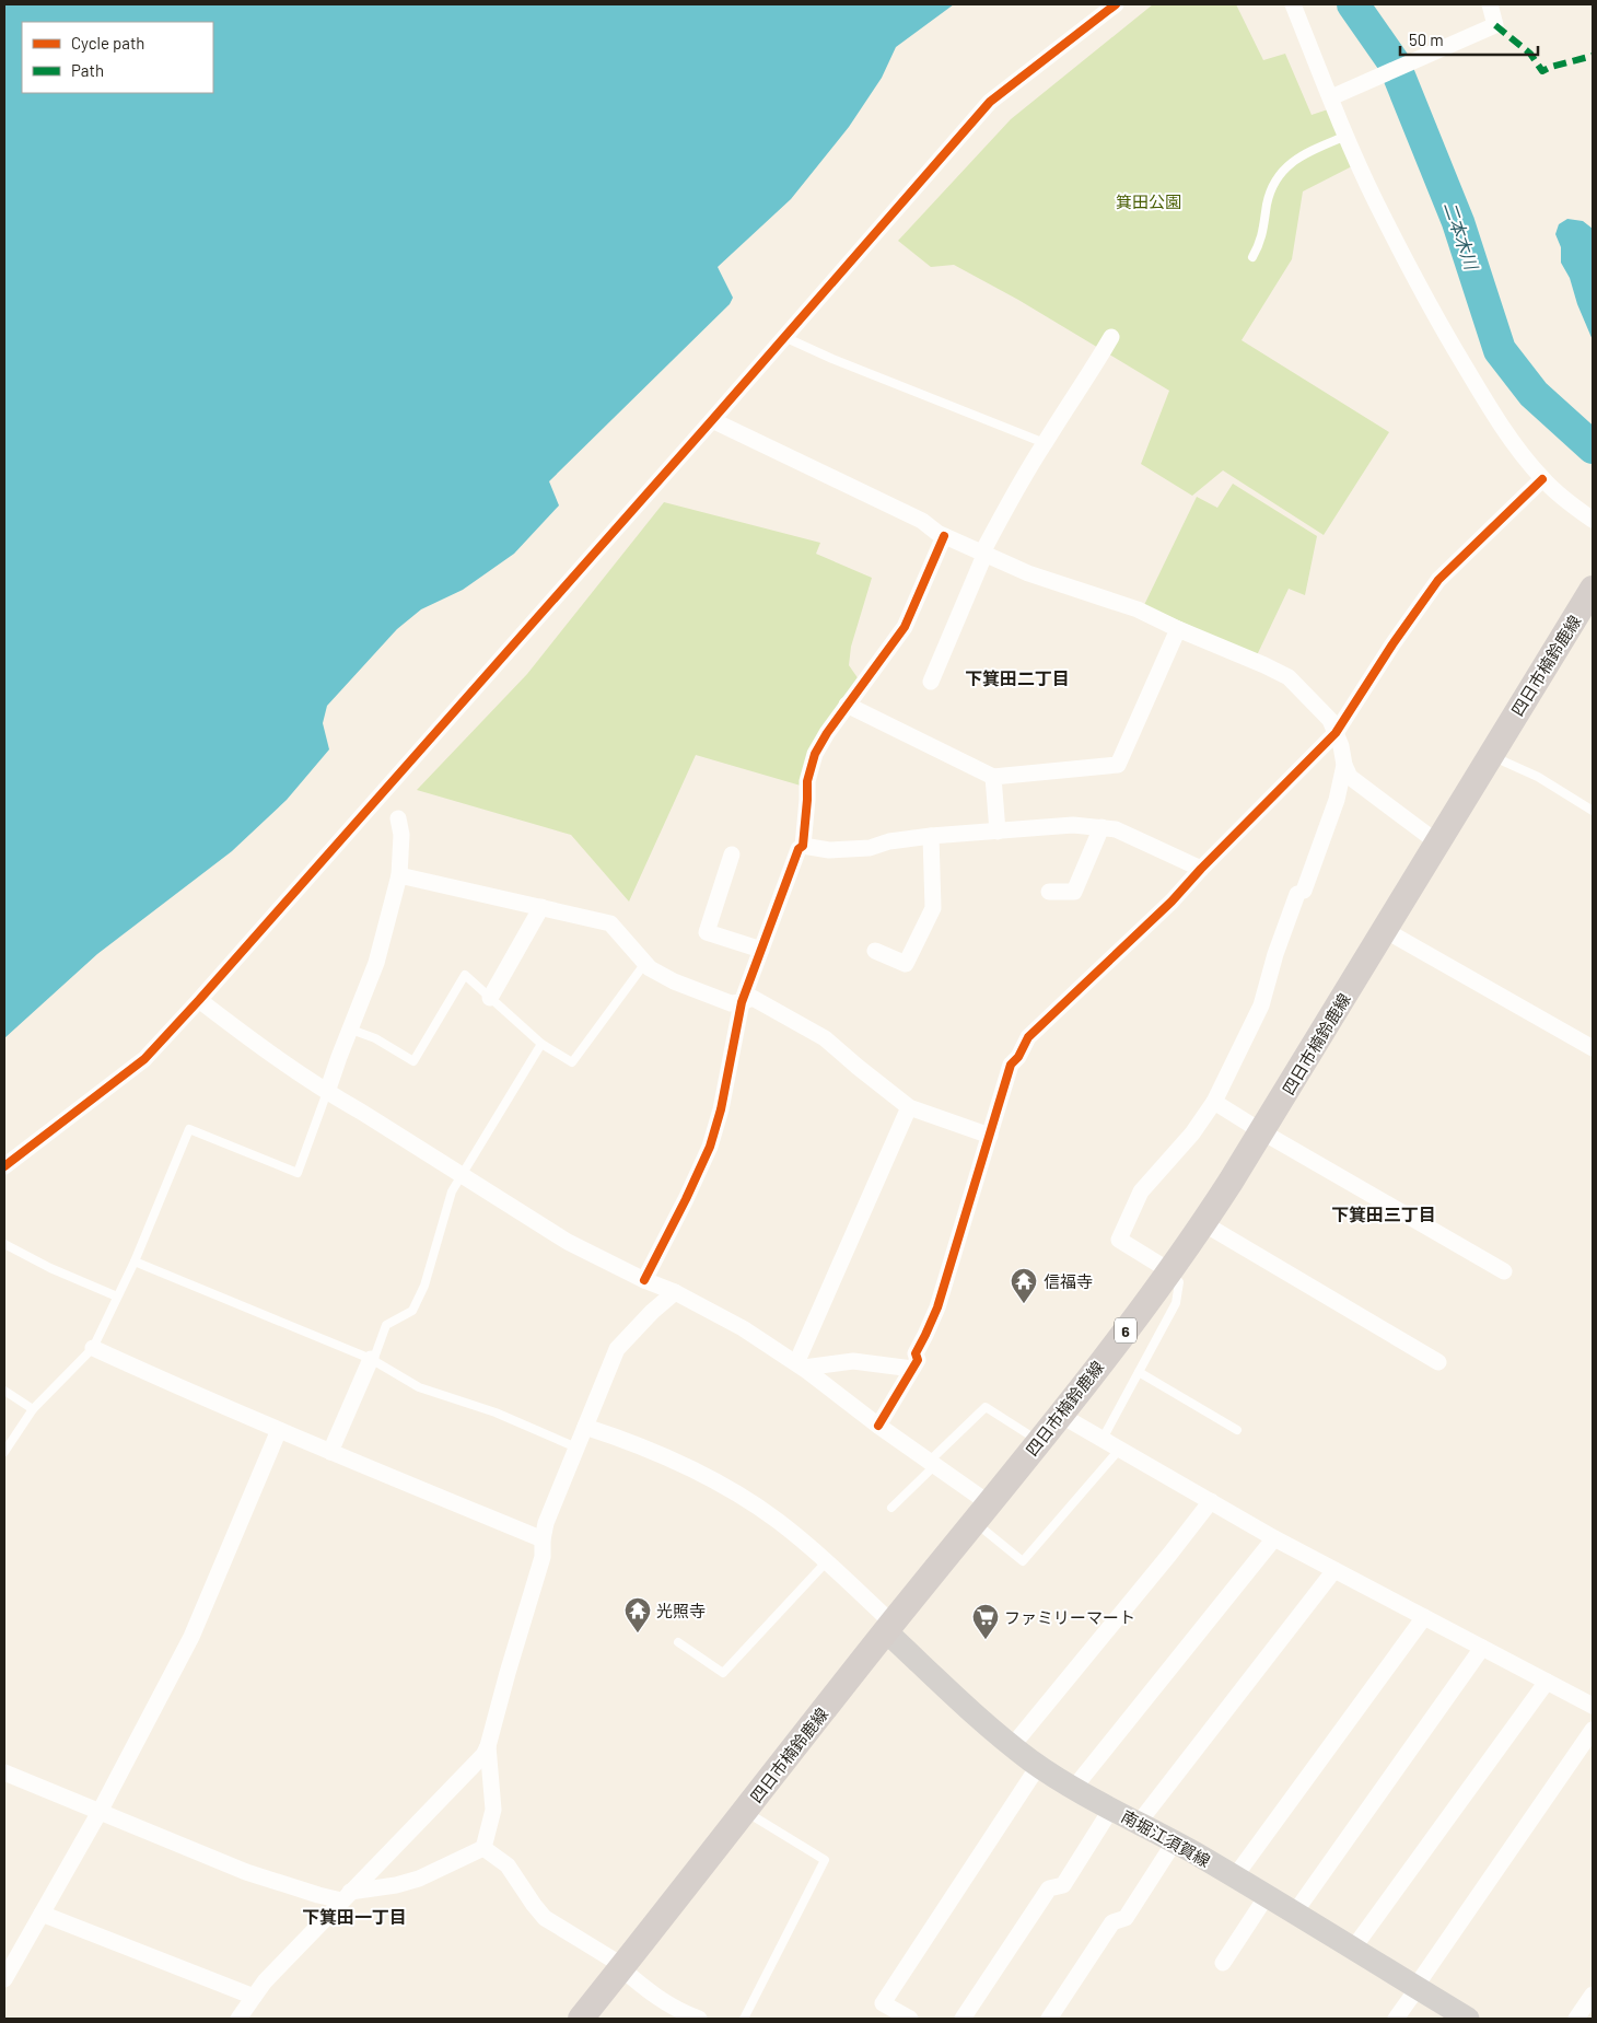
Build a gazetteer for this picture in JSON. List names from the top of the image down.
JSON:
{
  "streets": {
    "main road": ["四日市楠鈴鹿線", "6", "南堀江須賀線"]
  },
  "crossings": [
    ["四日市楠鈴鹿線", "南堀江須賀線"]
  ],
  "districts": ["下箕田二丁目", "下箕田三丁目", "下箕田一丁目"],
  "water": ["二本木川"],
  "parks": ["箕田公園"],
  "places": {
    "temple": ["信福寺", "光照寺"],
    "supermarket": ["ファミリーマート"]
  },
  "legend": ["Cycle path", "Path"],
  "scale_bar": "50 m"
}
